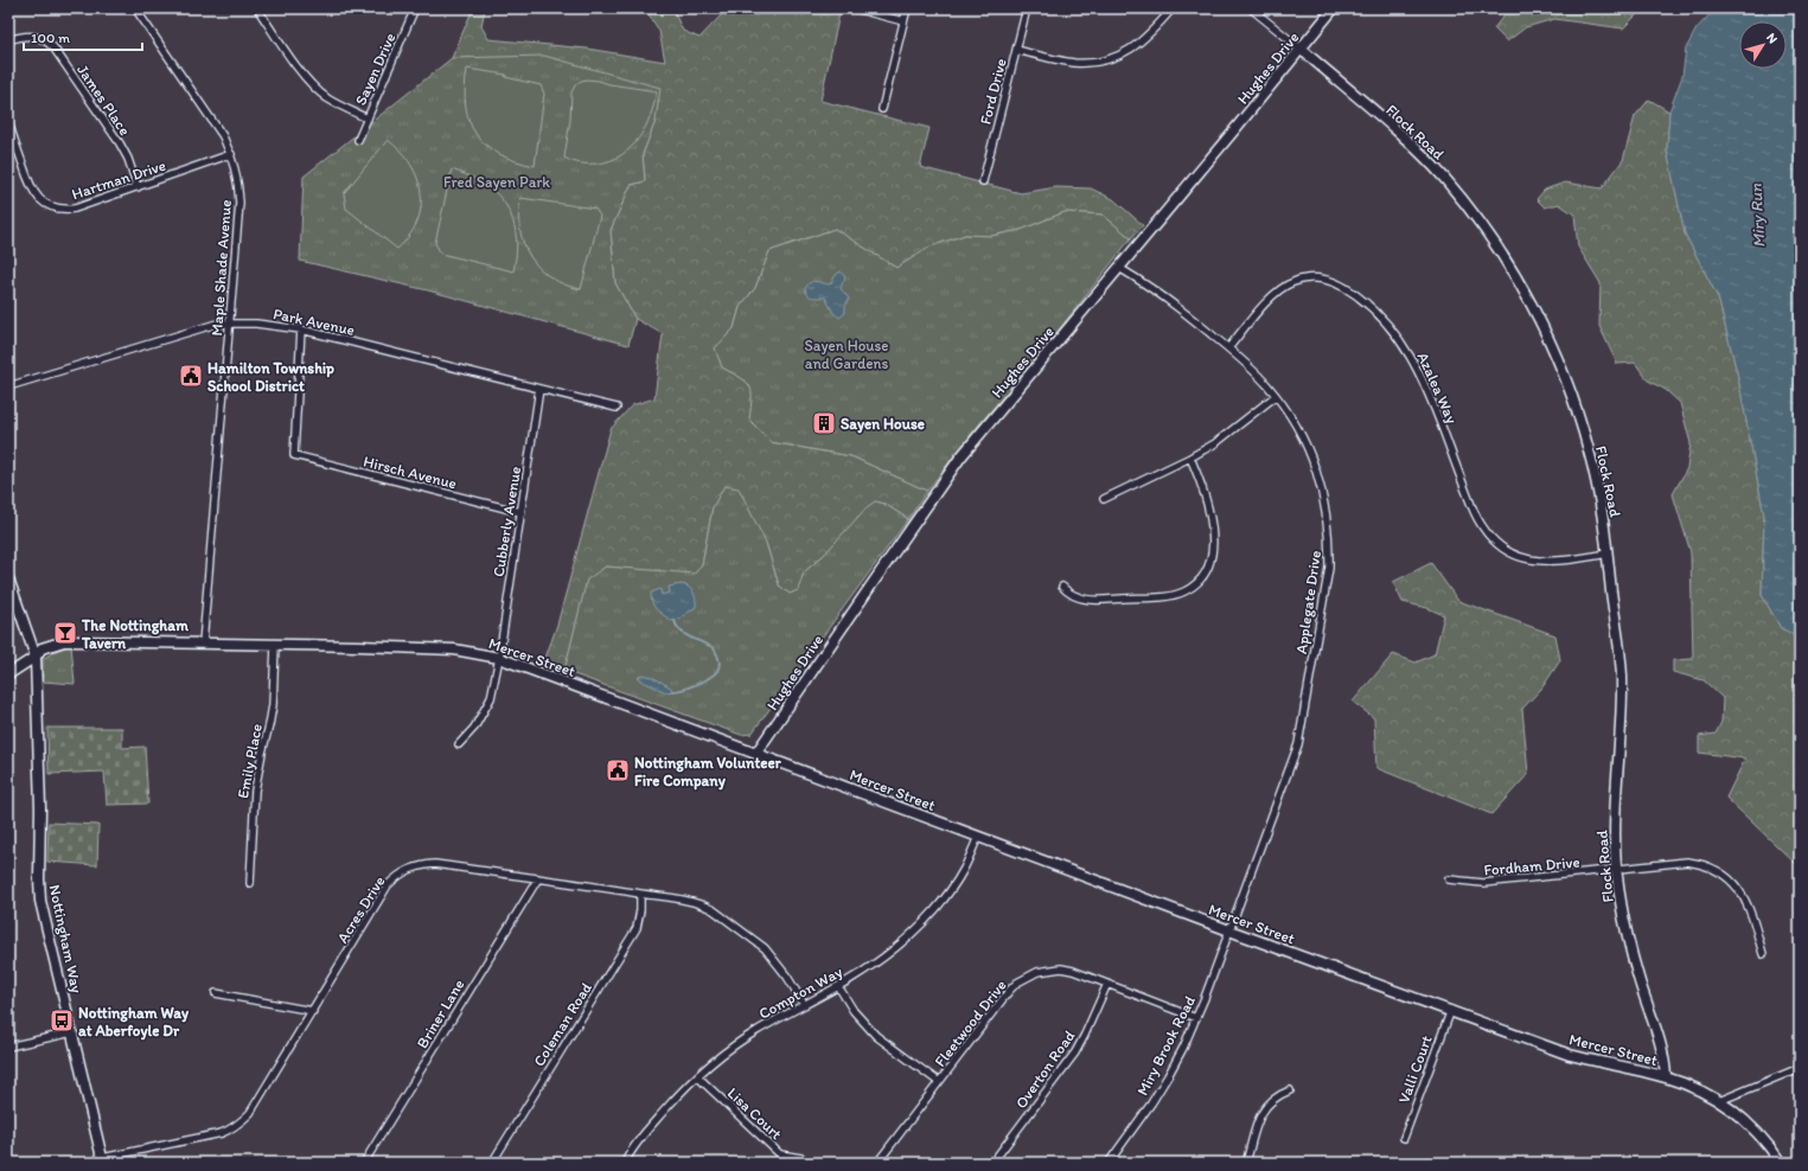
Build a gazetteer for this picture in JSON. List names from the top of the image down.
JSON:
{
  "streets": {
    "street": [
      "Hughes Drive",
      "Sayen Drive",
      "Ford Drive",
      "James Place",
      "Flock Road",
      "Hartman Drive",
      "Maple Shade Avenue",
      "Park Avenue",
      "Azalea Way",
      "Hirsch Avenue",
      "Cubberly Avenue",
      "Applegate Drive",
      "Mercer Street",
      "Emily Place",
      "Fordham Drive",
      "Acres Drive",
      "Nottingham Way",
      "Compton Way",
      "Briner Lane",
      "Fleetwood Drive",
      "Coleman Road",
      "Miry Brook Road",
      "Overton Road",
      "Valli Court",
      "Lisa Court"
    ]
  },
  "crossings": [
    ["Hughes Drive", "Flock Road"],
    ["Hughes Drive", "Applegate Drive"],
    ["Hughes Drive", "Mercer Street"],
    ["James Place", "Hartman Drive"],
    ["Flock Road", "Azalea Way"],
    ["Flock Road", "Mercer Street"],
    ["Flock Road", "Fordham Drive"],
    ["Hartman Drive", "Maple Shade Avenue"],
    ["Maple Shade Avenue", "Park Avenue"],
    ["Maple Shade Avenue", "Mercer Street"],
    ["Park Avenue", "Hirsch Avenue"],
    ["Park Avenue", "Cubberly Avenue"],
    ["Azalea Way", "Applegate Drive"],
    ["Hirsch Avenue", "Cubberly Avenue"],
    ["Cubberly Avenue", "Mercer Street"],
    ["Applegate Drive", "Mercer Street"],
    ["Applegate Drive", "Miry Brook Road"],
    ["Mercer Street", "Emily Place"],
    ["Mercer Street", "Nottingham Way"],
    ["Mercer Street", "Compton Way"],
    ["Mercer Street", "Miry Brook Road"],
    ["Mercer Street", "Valli Court"],
    ["Acres Drive", "Nottingham Way"],
    ["Acres Drive", "Compton Way"],
    ["Acres Drive", "Briner Lane"],
    ["Acres Drive", "Coleman Road"],
    ["Compton Way", "Lisa Court"],
    ["Fleetwood Drive", "Miry Brook Road"],
    ["Fleetwood Drive", "Overton Road"]
  ],
  "water": ["Miry Run"],
  "parks": ["Fred Sayen Park", "Sayen House and Gardens"],
  "places": {
    "public building": ["Hamilton Township School District", "Nottingham Volunteer Fire Company"],
    "building": ["Sayen House"],
    "bar": ["The Nottingham Tavern"],
    "bus stop": ["Nottingham Way at Aberfoyle Dr"]
  },
  "scale_bar": "100 m",
  "north": "top right"
}
